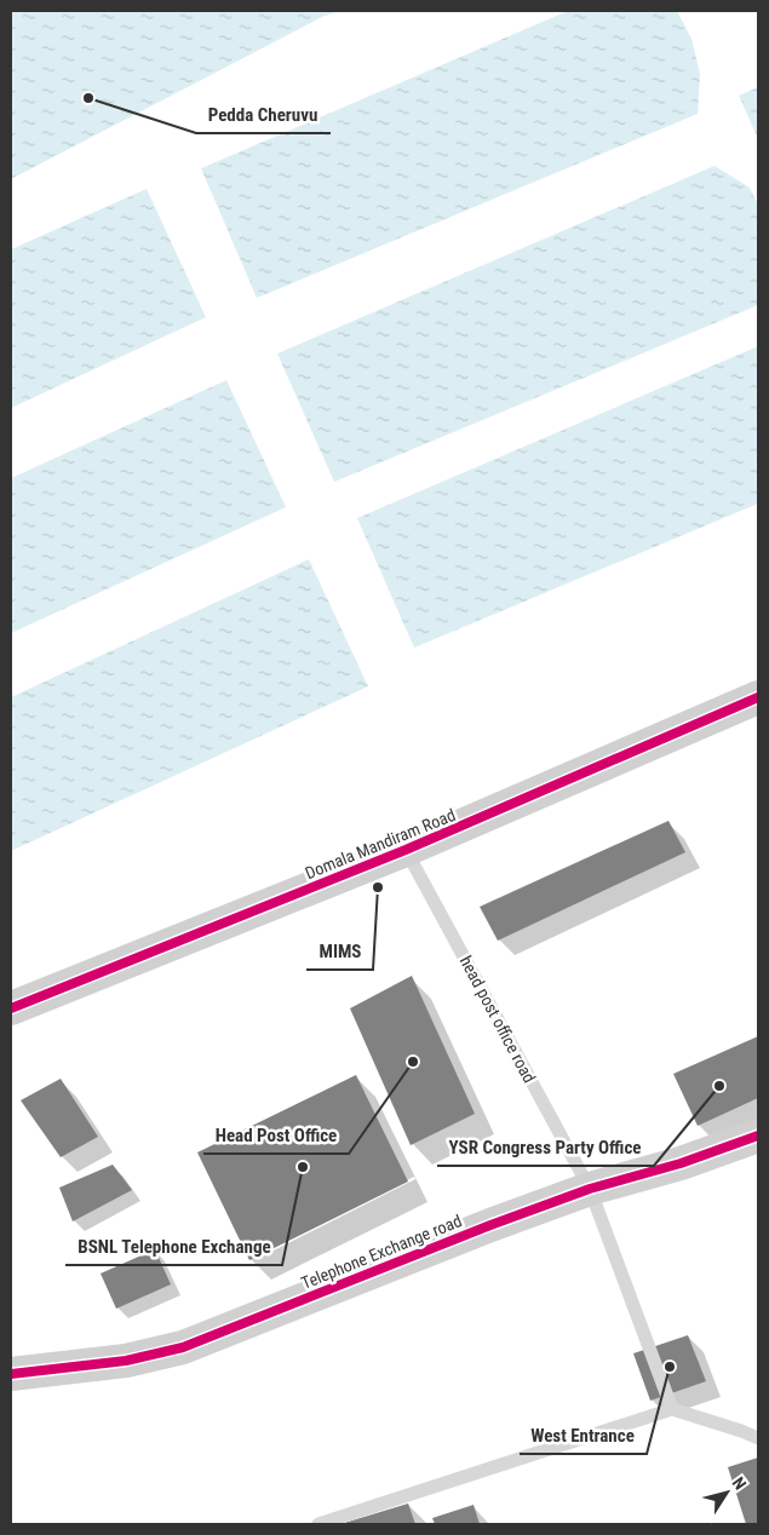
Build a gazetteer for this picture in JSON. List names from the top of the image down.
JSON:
{
  "streets": {
    "street": ["Domala Mandiram Road", "Telephone Exchange road"],
    "lane": ["head post office road"]
  },
  "crossings": [
    ["Domala Mandiram Road", "head post office road"],
    ["head post office road", "Telephone Exchange road"]
  ],
  "places": [
    "Pedda Cheruvu",
    "MIMS",
    "Head Post Office",
    "YSR Congress Party Office",
    "BSNL Telephone Exchange",
    "West Entrance"
  ],
  "north": "top right"
}
